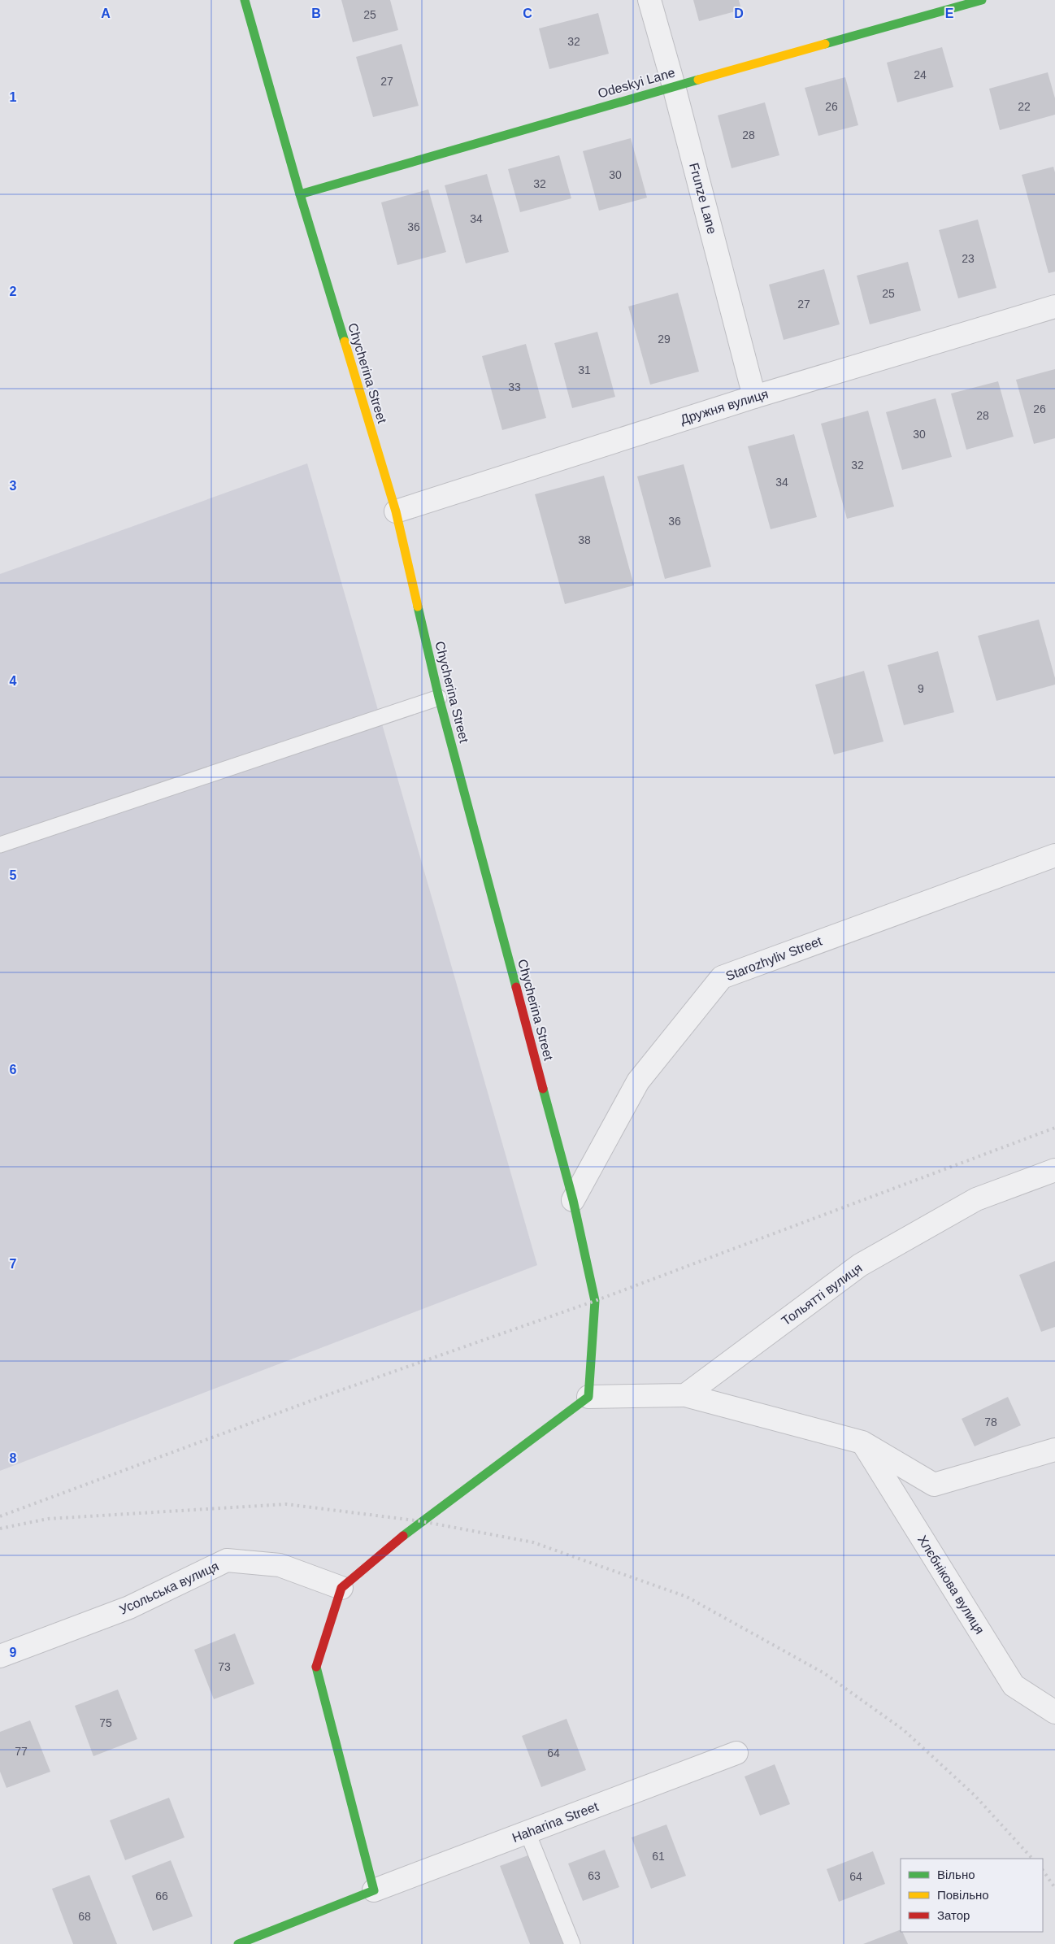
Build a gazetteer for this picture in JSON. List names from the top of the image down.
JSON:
{
  "streets": {
    "main road": ["Odeskyi Lane", "Chycherina Street"],
    "street": [
      "Frunze Lane",
      "Дружня вулиця",
      "Starozhyliv Street",
      "Тольятті вулиця",
      "Хлєбнікова вулиця",
      "Усольська вулиця",
      "Haharina Street"
    ]
  },
  "crossings": [
    ["Odeskyi Lane", "Frunze Lane"],
    ["Odeskyi Lane", "Chycherina Street"],
    ["Frunze Lane", "Дружня вулиця"],
    ["Chycherina Street", "Дружня вулиця"],
    ["Chycherina Street", "Starozhyliv Street"]
  ],
  "house_numbers": [
    "25",
    "32",
    "24",
    "27",
    "26",
    "22",
    "28",
    "30",
    "32",
    "34",
    "36",
    "23",
    "25",
    "27",
    "29",
    "31",
    "33",
    "26",
    "28",
    "30",
    "32",
    "34",
    "36",
    "38",
    "9",
    "78",
    "73",
    "75",
    "77",
    "64",
    "61",
    "63",
    "64",
    "66",
    "68"
  ],
  "legend": ["Вільно", "Повільно", "Затор"],
  "grid": {
    "columns": [
      "A",
      "B",
      "C",
      "D",
      "E"
    ],
    "rows": [
      "1",
      "2",
      "3",
      "4",
      "5",
      "6",
      "7",
      "8",
      "9"
    ]
  }
}
